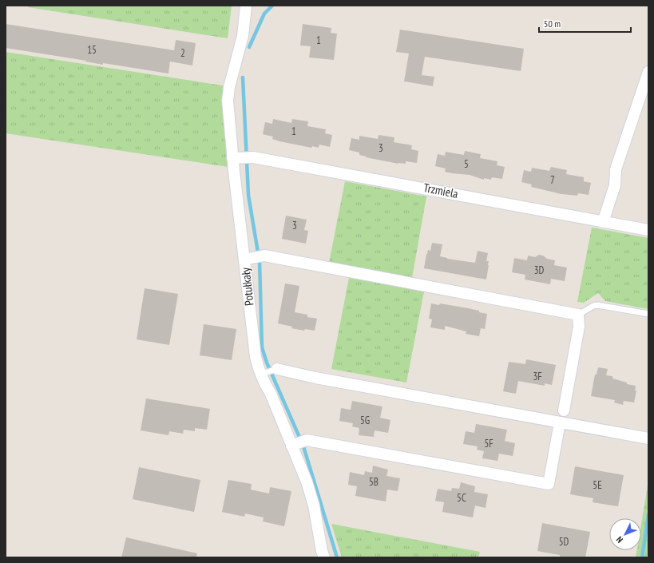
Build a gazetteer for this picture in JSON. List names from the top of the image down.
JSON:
{
  "streets": {
    "street": ["Trzmiela", "Potułkały"]
  },
  "crossings": [
    ["Trzmiela", "Potułkały"]
  ],
  "house_numbers": [
    "1",
    "15",
    "2",
    "1",
    "3",
    "5",
    "7",
    "3",
    "3D",
    "3F",
    "5G",
    "5F",
    "5B",
    "5E",
    "5C",
    "5D"
  ],
  "scale_bar": "50 m",
  "north": "bottom left"
}
